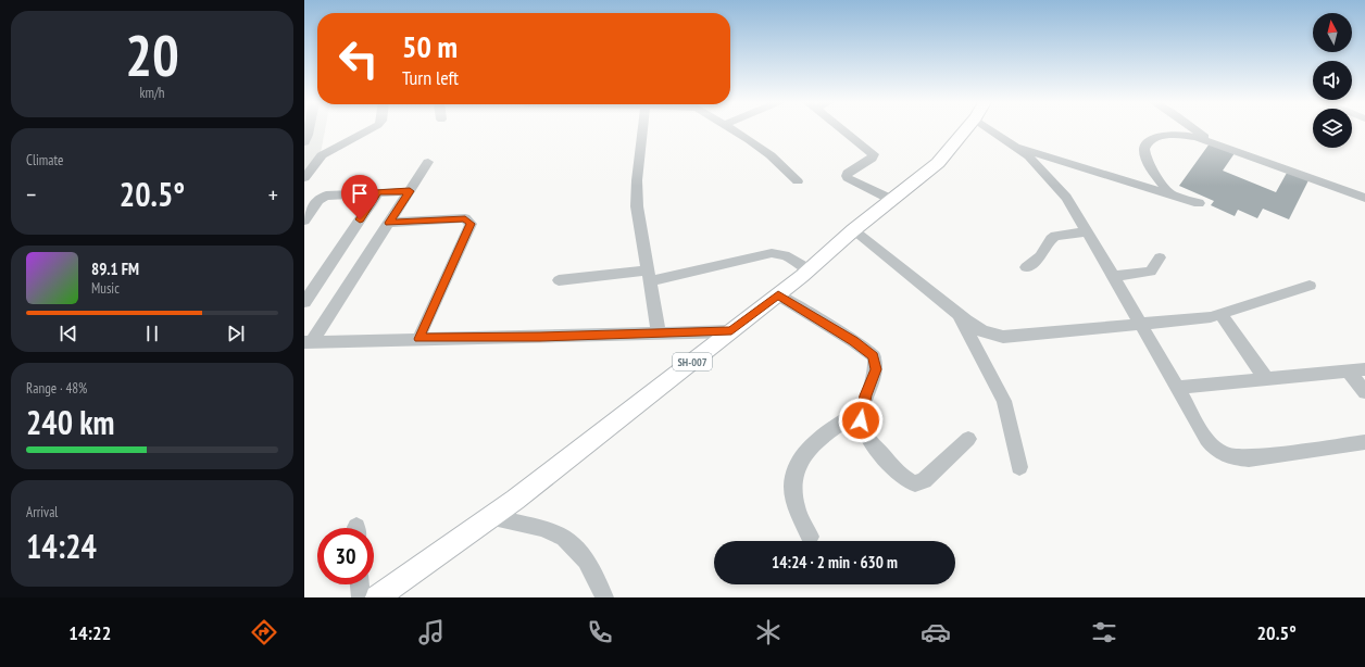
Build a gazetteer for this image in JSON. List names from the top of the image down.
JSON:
{
  "streets": {
    "main road": ["SH-007"]
  },
  "north": "top",
  "page": {
    "tile": [
      ["20", "km/h"],
      "Climate",
      ["Range · 48%", "240 km"],
      ["Arrival", "14:24"]
    ],
    "turn": ["50 m", "Turn left"],
    "heat": ["−", "20.5°", "+"],
    "song": ["89.1 FM", "Music"],
    "limit": "30",
    "trip": "14:24 · 2 min · 630 m",
    "tabs": ["14:22", "20.5°"]
  }
}
